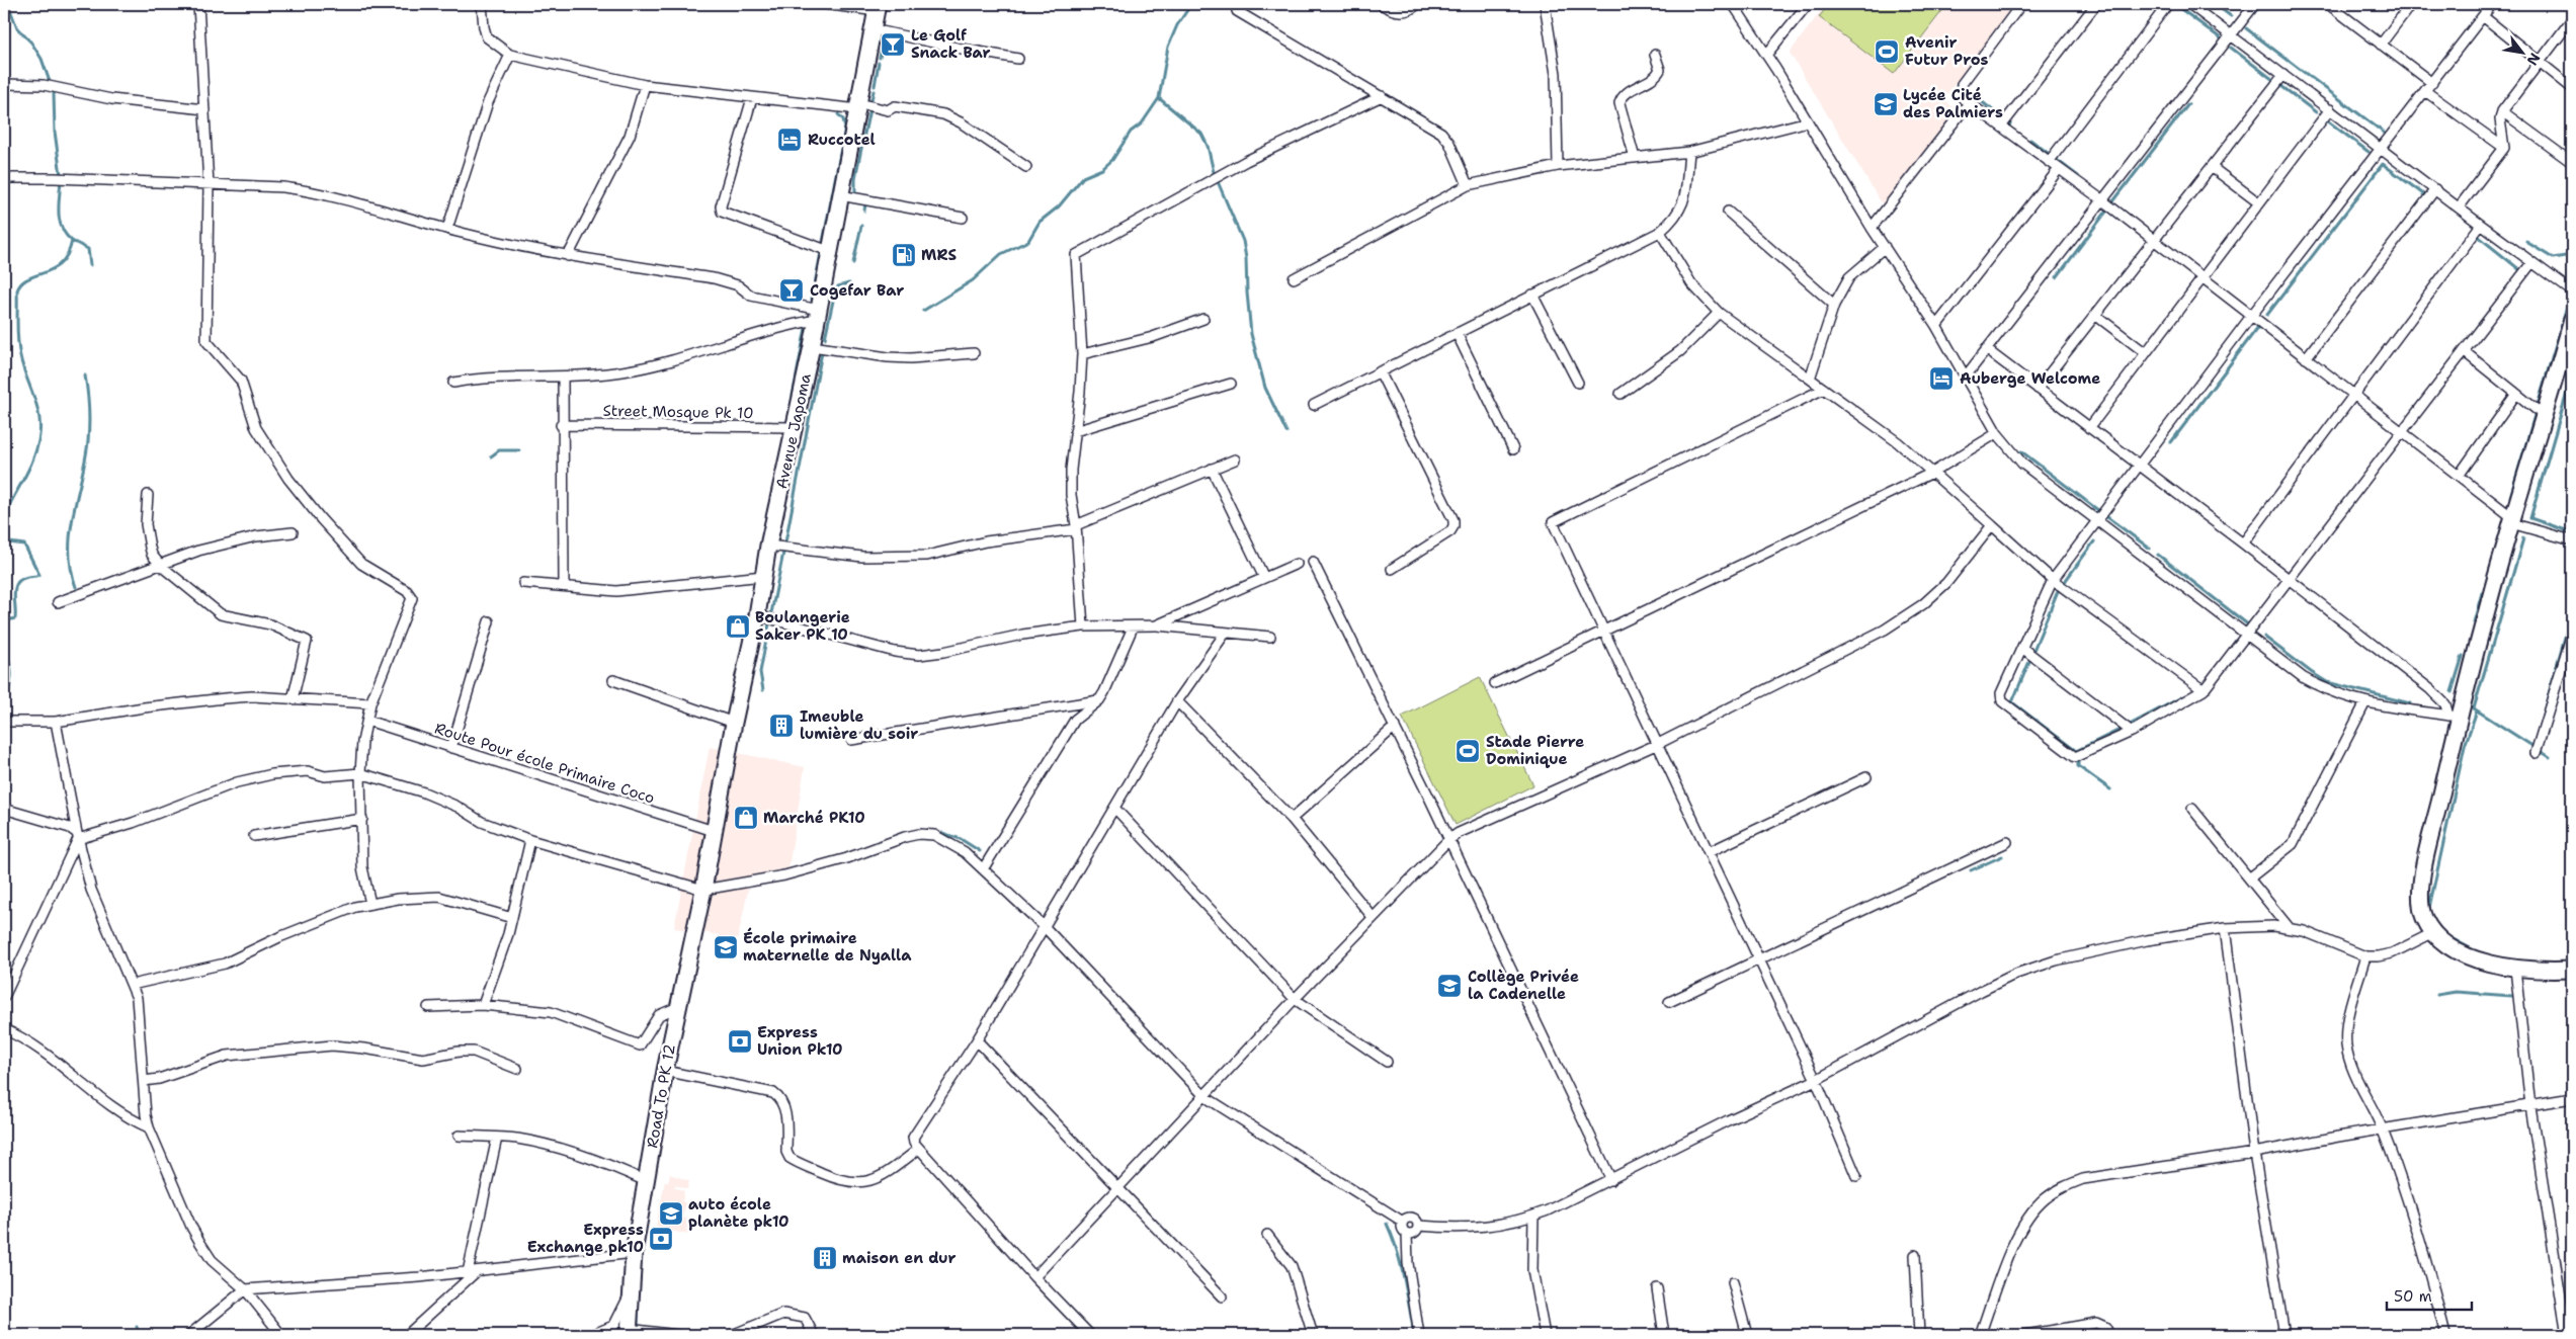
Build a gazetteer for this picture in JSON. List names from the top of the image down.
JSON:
{
  "streets": {
    "main road": ["Avenue Japoma", "Road To PK 12"],
    "street": ["Street Mosque Pk 10", "Route Pour école Primaire Coco"]
  },
  "crossings": [
    ["Street Mosque Pk 10", "Avenue Japoma"],
    ["Avenue Japoma", "Route Pour école Primaire Coco"],
    ["Avenue Japoma", "Road To PK 12"]
  ],
  "places": {
    "bar": ["Le Golf Snack Bar", "Cogefar Bar"],
    "sports": ["Avenir Futur Pros", "Stade Pierre Dominique"],
    "school or university": [
      "Lycée Cité des Palmiers",
      "École primaire maternelle de Nyalla",
      "Collège Privée la Cadenelle",
      "auto école planète pk10"
    ],
    "hotel": ["Ruccotel", "Auberge Welcome"],
    "fuel station": ["MRS"],
    "shop": ["Boulangerie Saker PK 10", "Marché PK10"],
    "building": ["Imeuble lumière du soir", "maison en dur"],
    "bank": ["Express Union Pk10", "Express Exchange pk10"]
  },
  "scale_bar": "50 m",
  "north": "bottom right"
}
